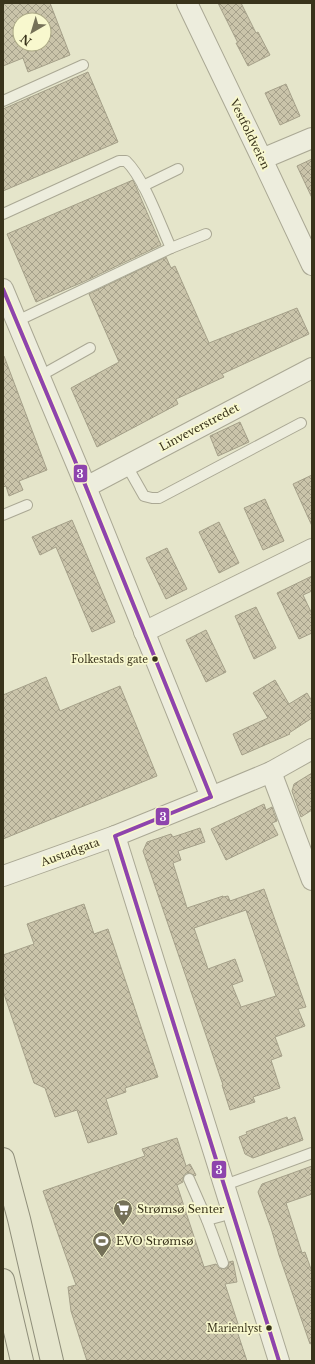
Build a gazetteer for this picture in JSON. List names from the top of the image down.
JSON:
{
  "streets": {
    "street": ["Vestfoldveien", "Linveverstredet", "Austadgata"]
  },
  "places": {
    "other": ["Folkestads gate", "Marienlyst"],
    "supermarket": ["Strømsø Senter"],
    "sports": ["EVO Strømsø"]
  },
  "lines": ["transit line 3"],
  "north": "bottom left"
}
